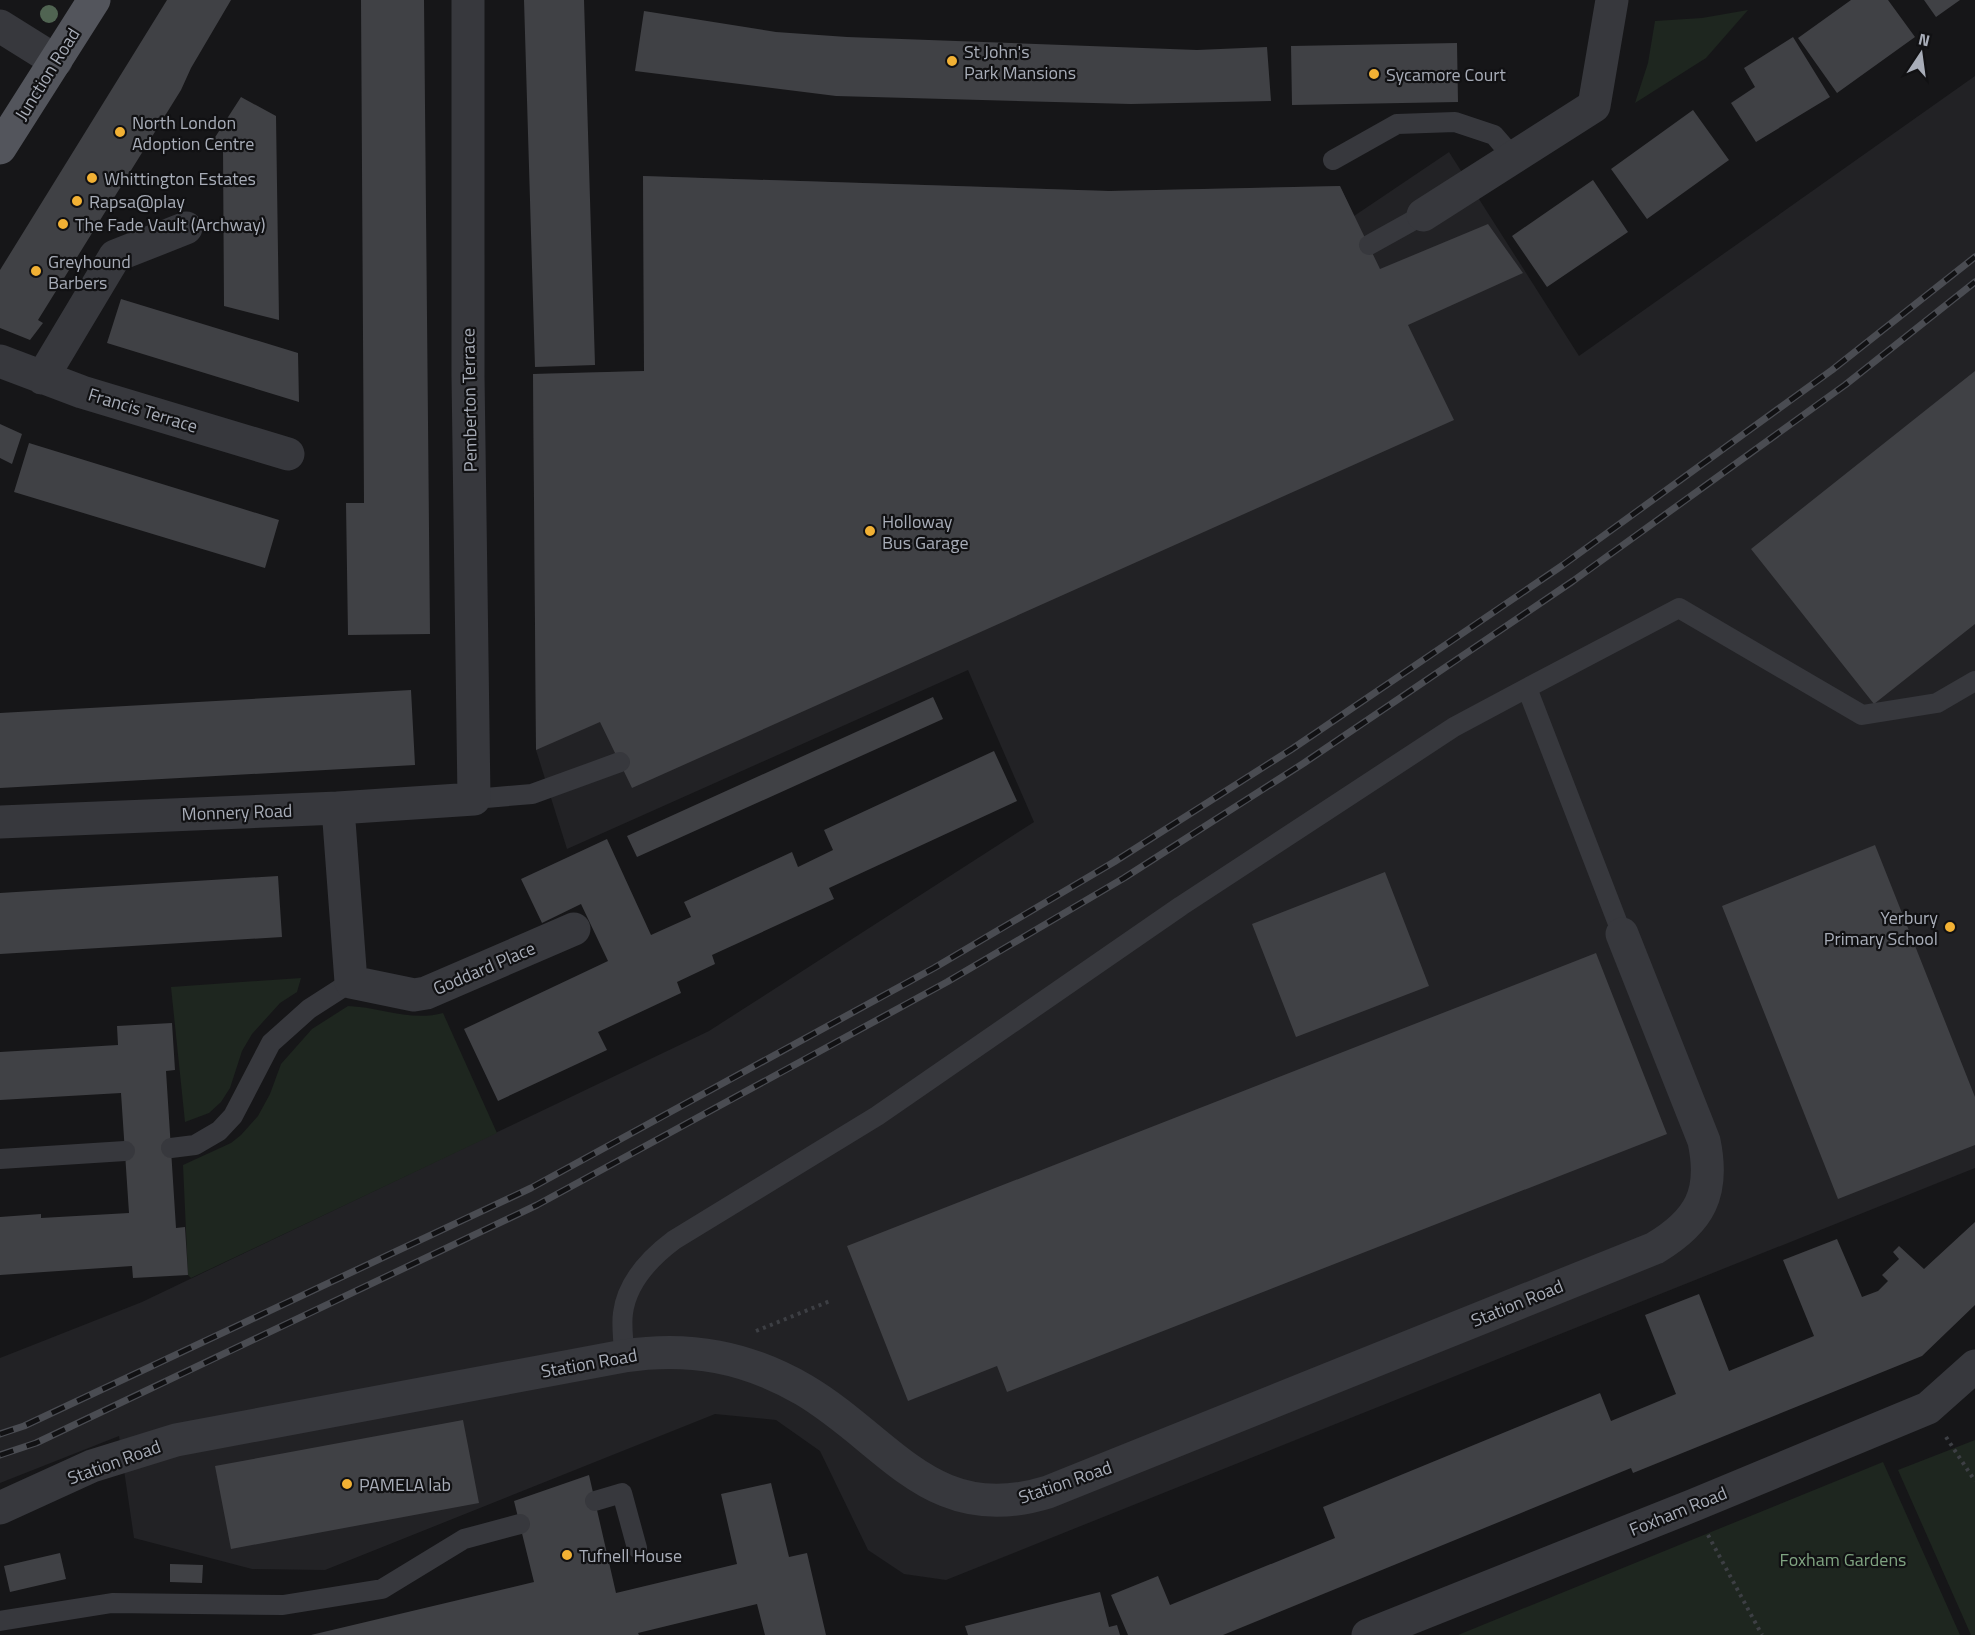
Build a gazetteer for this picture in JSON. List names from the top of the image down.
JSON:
{
  "streets": {
    "main road": ["Junction Road"],
    "street": [
      "Pemberton Terrace",
      "Francis Terrace",
      "Monnery Road",
      "Goddard Place",
      "Station Road",
      "Foxham Road"
    ]
  },
  "crossings": [
    ["Pemberton Terrace", "Monnery Road"]
  ],
  "parks": ["Foxham Gardens"],
  "places": [
    "St John's Park Mansions",
    "Sycamore Court",
    "North London Adoption Centre",
    "Whittington Estates",
    "Rapsa@play",
    "The Fade Vault (Archway)",
    "Greyhound Barbers",
    "Holloway Bus Garage",
    "Yerbury Primary School",
    "PAMELA lab",
    "Tufnell House"
  ],
  "north": "top"
}
